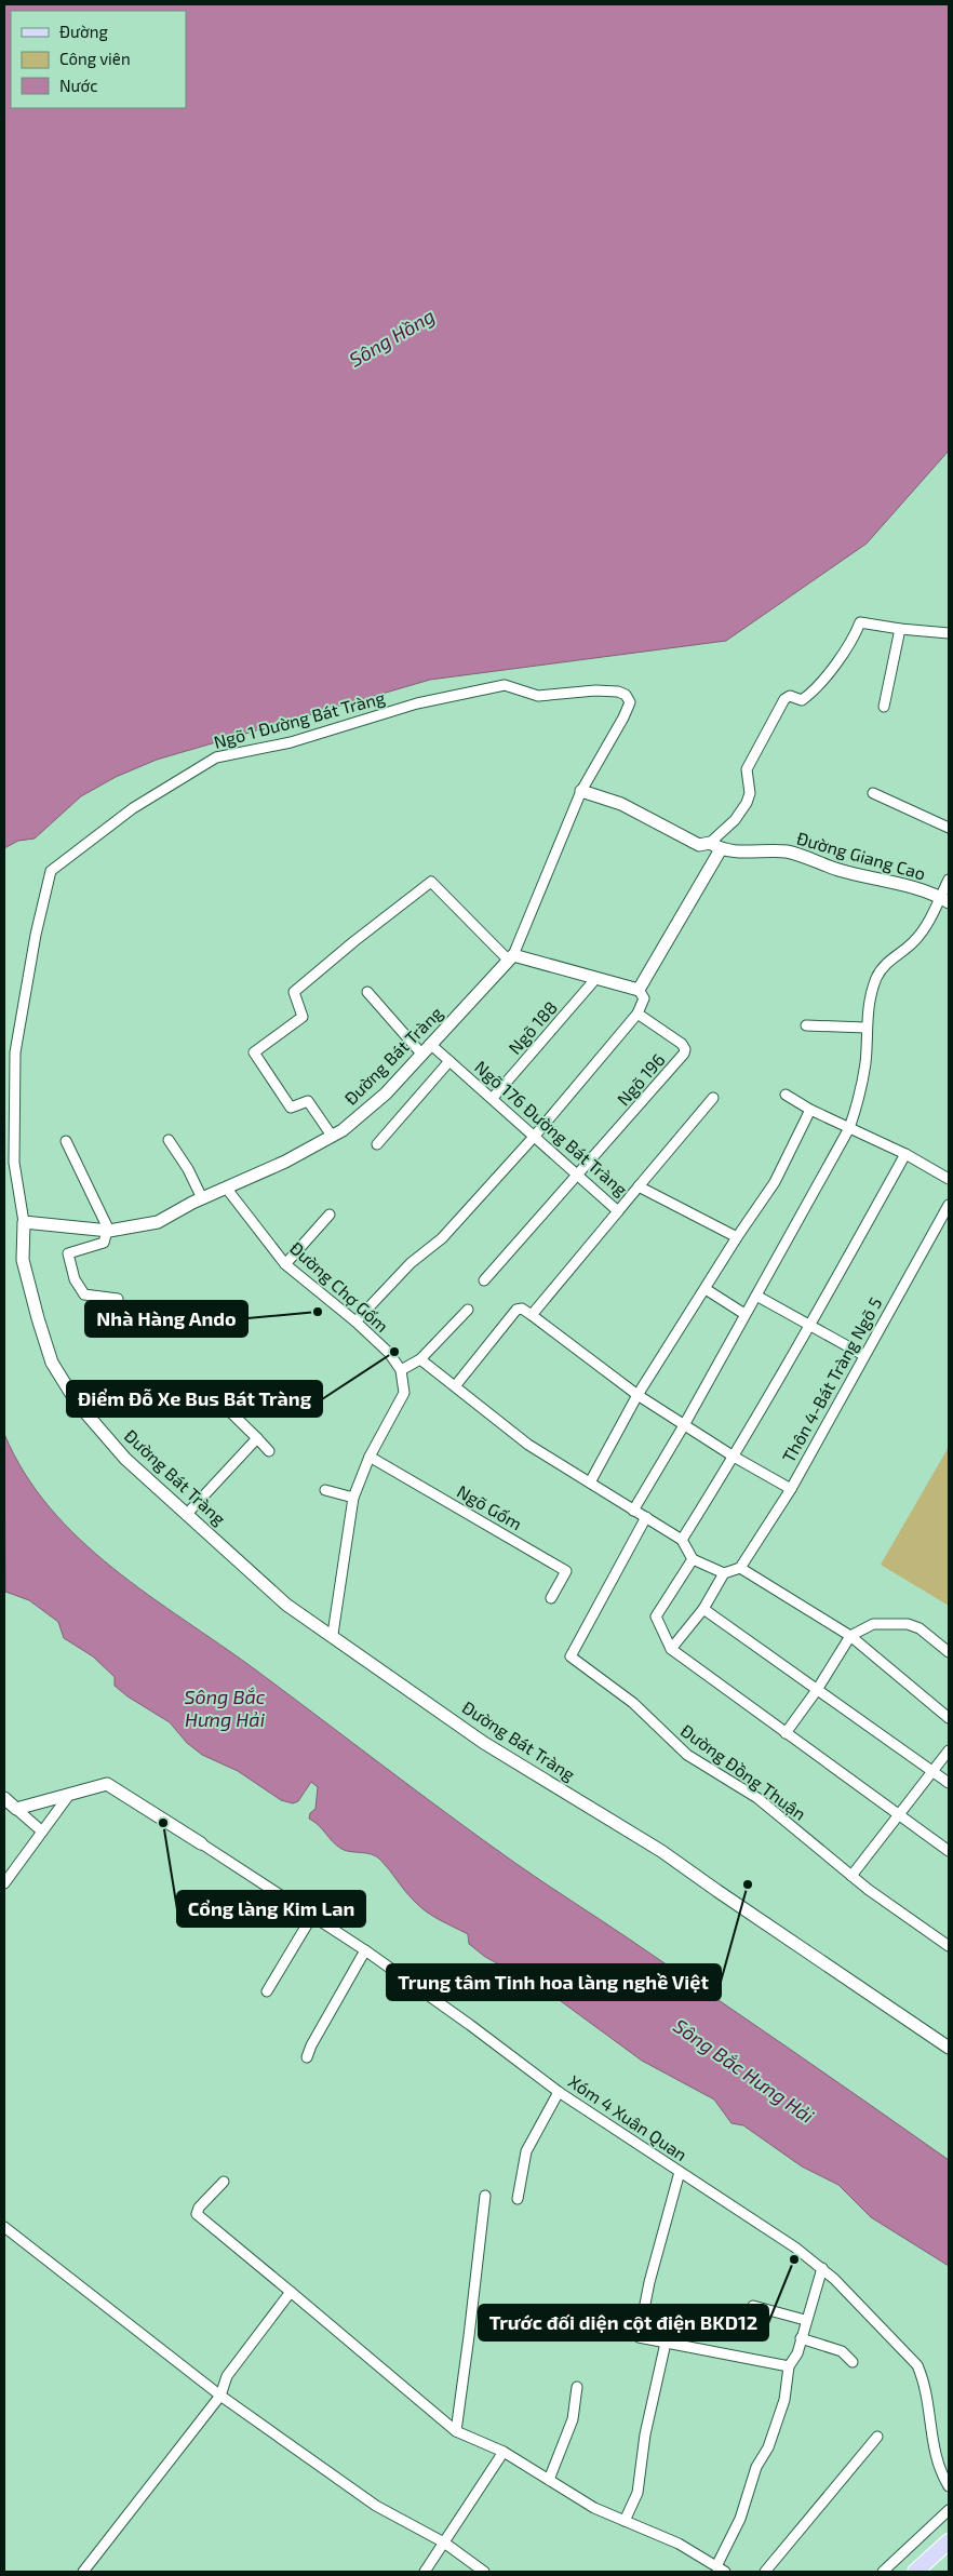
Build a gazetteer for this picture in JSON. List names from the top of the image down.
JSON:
{
  "streets": {
    "street": [
      "Ngõ 1 Đường Bát Tràng",
      "Đường Giang Cao",
      "Ngõ 188",
      "Đường Bát Tràng",
      "Ngõ 196",
      "Ngõ 176 Đường Bát Tràng",
      "Đường Chợ Gốm",
      "Thôn 4-Bát Tràng Ngõ 5",
      "Ngõ Gốm",
      "Đường Đồng Thuận",
      "Xóm 4 Xuân Quan"
    ]
  },
  "crossings": [
    ["Ngõ 1 Đường Bát Tràng", "Đường Giang Cao"],
    ["Ngõ 1 Đường Bát Tràng", "Đường Bát Tràng"],
    ["Ngõ 188", "Ngõ 176 Đường Bát Tràng"],
    ["Đường Bát Tràng", "Ngõ 176 Đường Bát Tràng"],
    ["Đường Bát Tràng", "Đường Chợ Gốm"],
    ["Ngõ 196", "Ngõ 176 Đường Bát Tràng"]
  ],
  "water": ["Sông Hồng", "Sông Bắc Hưng Hải"],
  "places": [
    "Nhà Hàng Ando",
    "Điểm Đỗ Xe Bus Bát Tràng",
    "Cổng làng Kim Lan",
    "Trung tâm Tinh hoa làng nghề Việt",
    "Trước đối diện cột điện BKD12"
  ],
  "legend": ["Đường", "Công viên", "Nước"]
}
